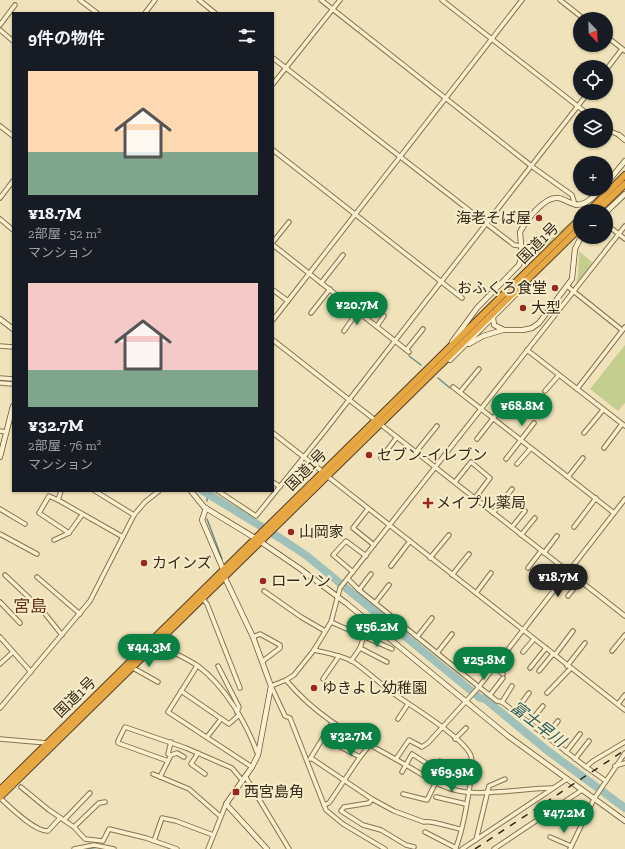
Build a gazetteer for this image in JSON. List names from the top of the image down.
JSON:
{
  "streets": {
    "highway": ["国道1号"]
  },
  "districts": ["宮島"],
  "water": ["富士早川"],
  "places": {
    "other": [
      "海老そば屋",
      "おふくろ食堂",
      "大型",
      "セブン-イレブン",
      "山岡家",
      "カインズ",
      "ローソン",
      "ゆきよし幼稚園"
    ],
    "health": ["メイプル薬局"],
    "transit": ["西宮島角"]
  },
  "north": "bottom right",
  "page": {
    "map_buttons": ["+", "−"],
    "heading": "9件の物件",
    "list": [
      {
        "name": "¥18.7M",
        "note": "2部屋 · 52 m² · マンション"
      },
      {
        "name": "¥32.7M",
        "note": "2部屋 · 76 m² · マンション"
      }
    ],
    "price": [
      "¥20.7M",
      "¥68.8M",
      "¥18.7M",
      "¥56.2M",
      "¥44.3M",
      "¥25.8M",
      "¥32.7M",
      "¥69.9M",
      "¥47.2M"
    ]
  }
}
